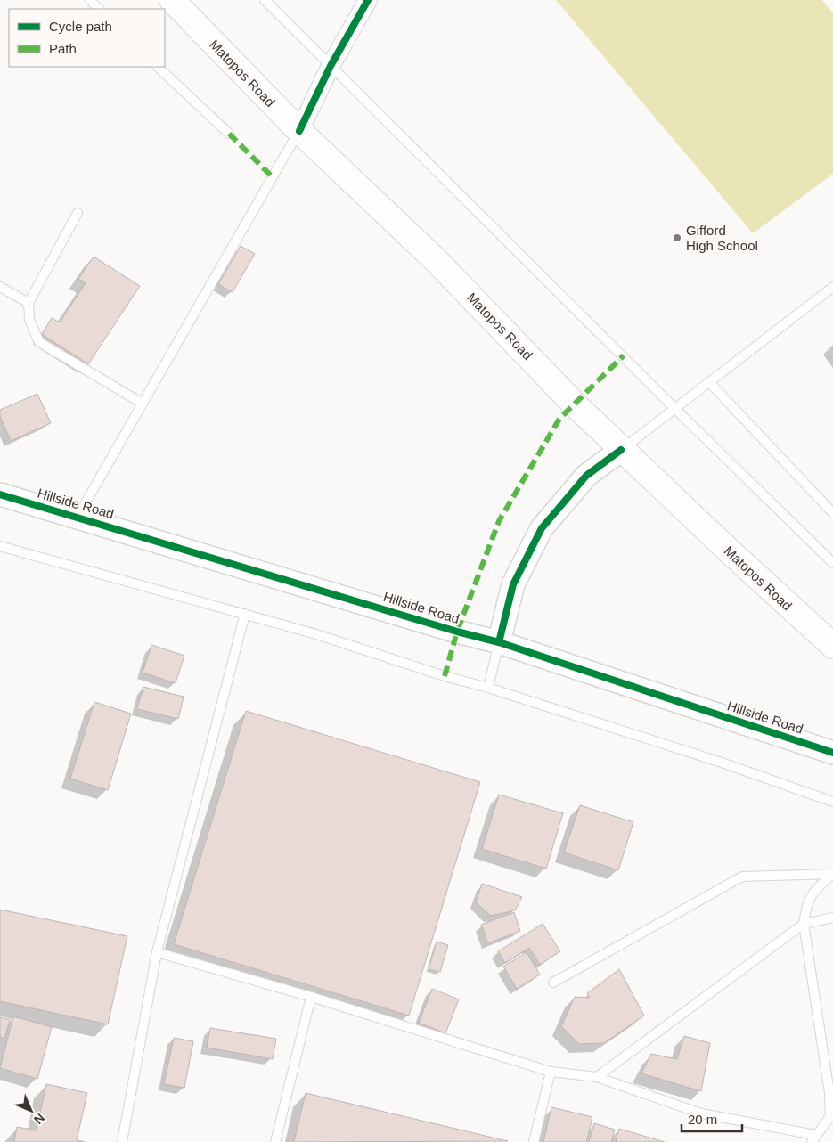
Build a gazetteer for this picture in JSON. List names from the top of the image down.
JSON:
{
  "streets": {
    "main road": ["Matopos Road"],
    "street": ["Hillside Road"]
  },
  "places": ["Gifford High School"],
  "legend": ["Cycle path", "Path"],
  "scale_bar": "20 m",
  "north": "bottom right"
}
